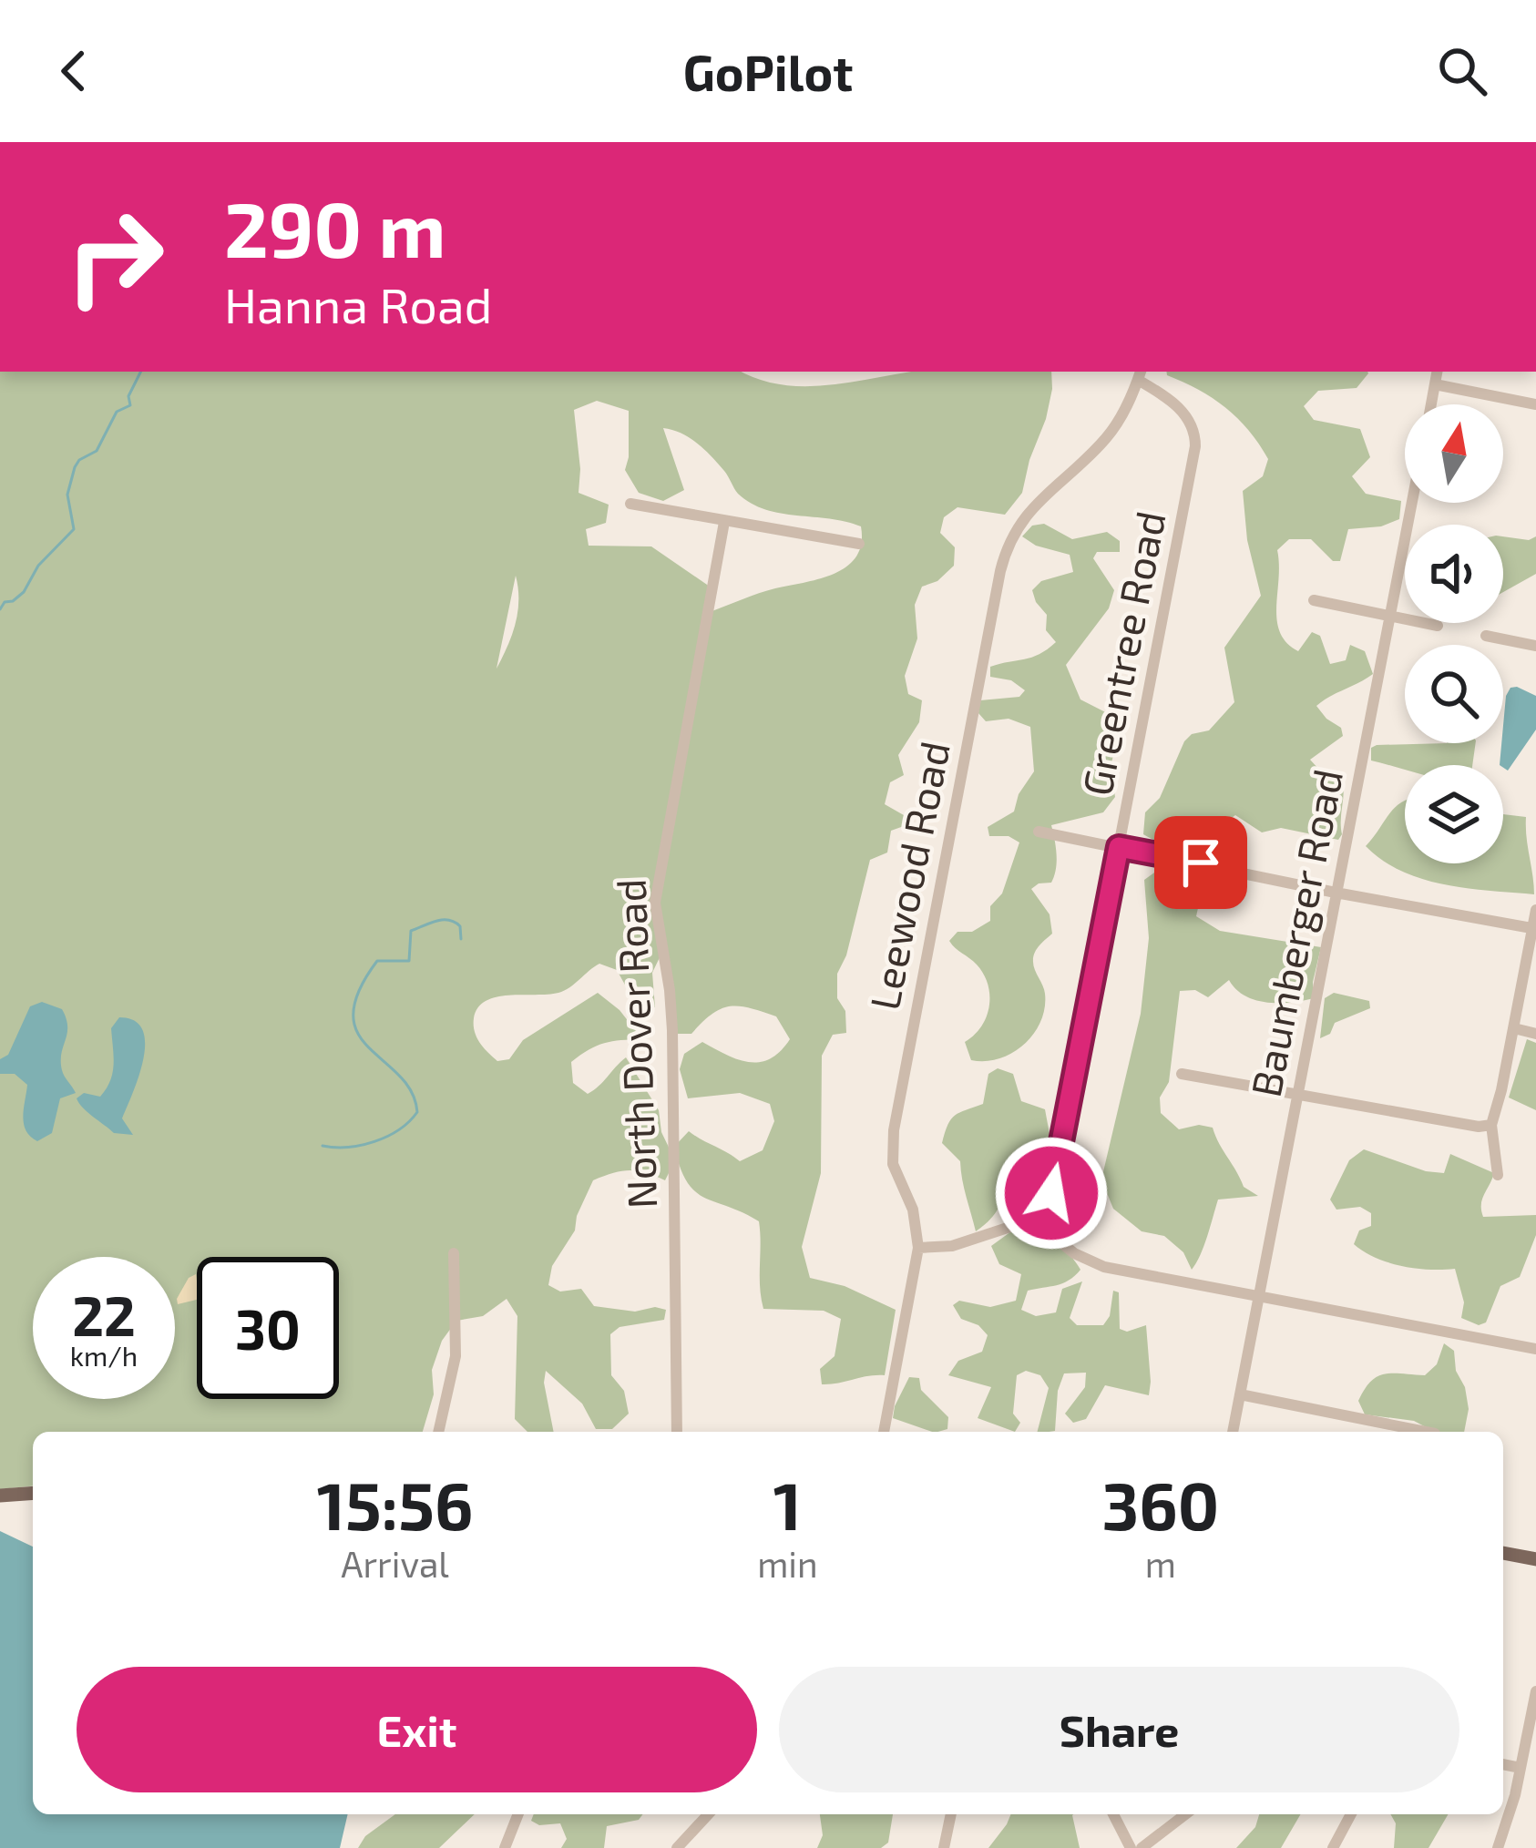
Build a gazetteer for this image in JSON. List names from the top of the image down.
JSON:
{
  "streets": {
    "street": [
      "Greentree Road",
      "Leewood Road",
      "Baumberger Road",
      "North Dover Road"
    ]
  },
  "crossings": [
    ["Greentree Road", "Leewood Road"]
  ],
  "north": "top",
  "page": {
    "header": "GoPilot",
    "turn": ["290 m", "Hanna Road"],
    "speed": "22 km/h",
    "limit": "30",
    "eta": [
      "15:56",
      "Arrival",
      "1",
      "min",
      "360",
      "m"
    ],
    "buttons": ["Exit", "Share"]
  }
}
